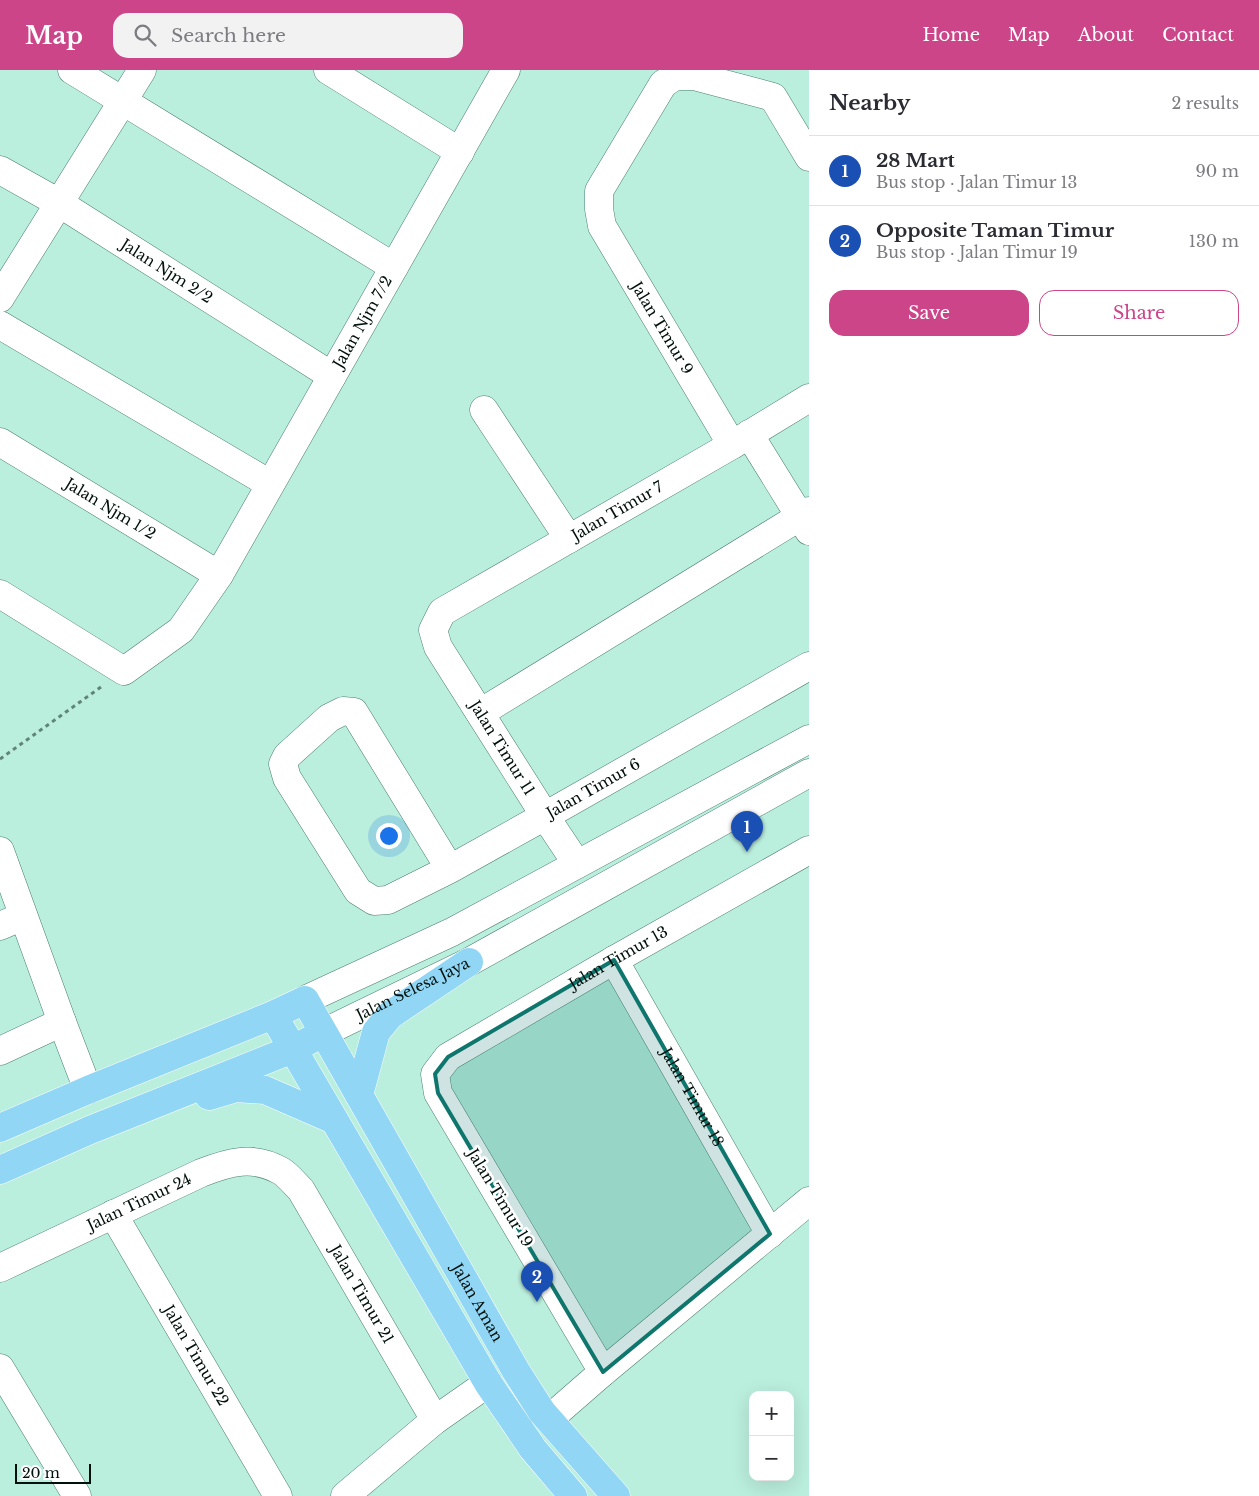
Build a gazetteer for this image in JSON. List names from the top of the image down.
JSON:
{
  "streets": {
    "main road": ["Jalan Selesa Jaya", "Jalan Aman"],
    "street": [
      "Jalan Njm 2/2",
      "Jalan Njm 7/2",
      "Jalan Timur 9",
      "Jalan Njm 1/2",
      "Jalan Timur 7",
      "Jalan Timur 11",
      "Jalan Timur 6",
      "Jalan Timur 13",
      "Jalan Timur 18",
      "Jalan Timur 19",
      "Jalan Timur 24",
      "Jalan Timur 21",
      "Jalan Timur 22"
    ]
  },
  "crossings": [
    ["Jalan Njm 2/2", "Jalan Njm 7/2"],
    ["Jalan Njm 7/2", "Jalan Njm 1/2"],
    ["Jalan Timur 9", "Jalan Timur 7"],
    ["Jalan Timur 7", "Jalan Timur 11"],
    ["Jalan Timur 11", "Jalan Timur 6"],
    ["Jalan Timur 13", "Jalan Timur 18"],
    ["Jalan Timur 13", "Jalan Timur 19"],
    ["Jalan Selesa Jaya", "Jalan Aman"],
    ["Jalan Timur 24", "Jalan Timur 21"],
    ["Jalan Timur 24", "Jalan Timur 22"]
  ],
  "scale_bar": "20 m",
  "page": {
    "header": "Map",
    "search": "Search here",
    "nav": [
      "Home",
      "Map",
      "About",
      "Contact"
    ],
    "heading": ["Nearby", "2 results"],
    "list": [
      {
        "mark": "1",
        "name": "28 Mart",
        "note": "Bus stop · Jalan Timur 13",
        "value": "90 m"
      },
      {
        "mark": "2",
        "name": "Opposite Taman Timur",
        "note": "Bus stop · Jalan Timur 19",
        "value": "130 m"
      }
    ],
    "buttons": ["Save", "Share"],
    "pins": ["1", "2"],
    "map_buttons": ["+", "−"],
    "scale": "20 m"
  }
}
